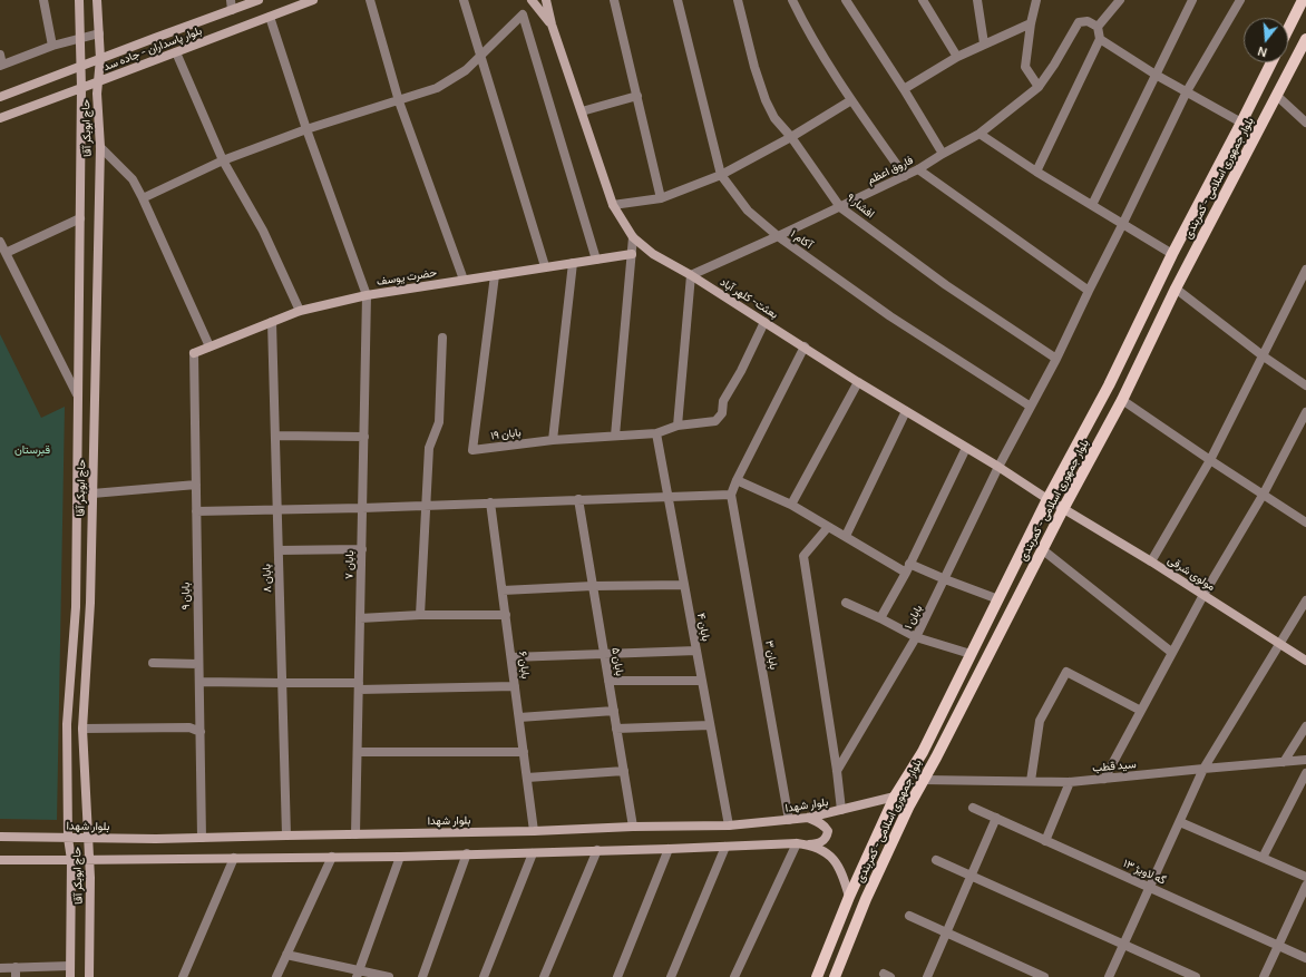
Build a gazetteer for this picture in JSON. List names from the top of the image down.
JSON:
{
  "streets": {
    "main road": [
      "بلوار پاسداران - جاده سد",
      "حاج ابوبکر آقا",
      "بلوار جمهوری اسلامی - کمربندی",
      "حضرت یوسف",
      "بعثت- کلهر آباد",
      "مولوی شرقی",
      "بلوار شهدا"
    ],
    "street": [
      "فاروق اعظم",
      "افشار ۹",
      "آکام ۱",
      "بابان ۱۹",
      "بابان ۷",
      "بابان ۸",
      "بابان ۹",
      "بابان ۱",
      "بابان ۴",
      "بابان ۳",
      "بابان ۵",
      "بابان ۶",
      "سید قطب",
      "گه لاویژ ۱۳"
    ]
  },
  "crossings": [
    ["بلوار پاسداران - جاده سد", "حاج ابوبکر آقا"],
    ["حاج ابوبکر آقا", "بلوار شهدا"],
    ["فاروق اعظم", "افشار ۹"],
    ["فاروق اعظم", "آکام ۱"],
    ["فاروق اعظم", "بعثت- کلهر آباد"],
    ["بلوار جمهوری اسلامی - کمربندی", "بعثت- کلهر آباد"],
    ["بلوار جمهوری اسلامی - کمربندی", "مولوی شرقی"],
    ["بلوار جمهوری اسلامی - کمربندی", "سید قطب"],
    ["بلوار جمهوری اسلامی - کمربندی", "بلوار شهدا"],
    ["افشار ۹", "بابان ۱"],
    ["آکام ۱", "بابان ۱"],
    ["حضرت یوسف", "بابان ۱۹"],
    ["حضرت یوسف", "بابان ۷"],
    ["حضرت یوسف", "بابان ۸"],
    ["حضرت یوسف", "بابان ۹"],
    ["بعثت- کلهر آباد", "بابان ۱۹"],
    ["بعثت- کلهر آباد", "مولوی شرقی"],
    ["بعثت- کلهر آباد", "بابان ۱"],
    ["بابان ۱۹", "بابان ۴"],
    ["بابان ۷", "بلوار شهدا"],
    ["بابان ۸", "بلوار شهدا"],
    ["بابان ۹", "بلوار شهدا"],
    ["بابان ۴", "بلوار شهدا"],
    ["بابان ۳", "بلوار شهدا"],
    ["بابان ۵", "بلوار شهدا"],
    ["بابان ۶", "بلوار شهدا"]
  ],
  "parks": ["قبرستان"],
  "north": "bottom"
}
